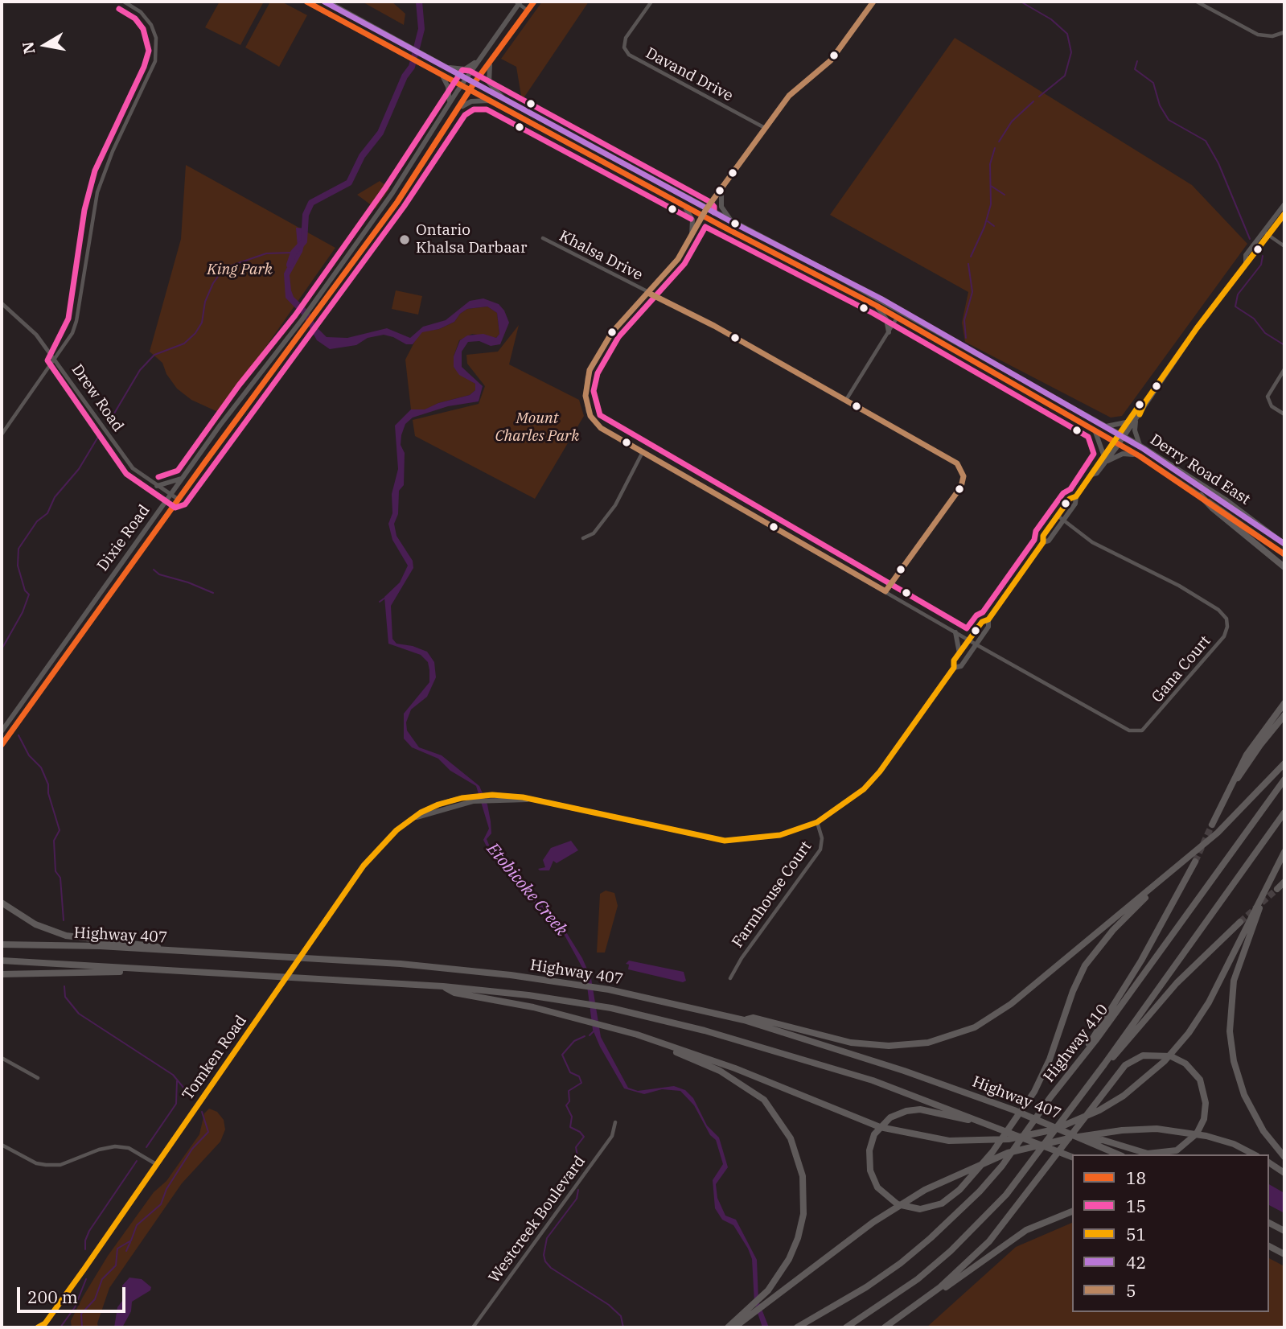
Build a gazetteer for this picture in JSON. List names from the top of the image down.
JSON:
{
  "streets": {
    "highway": ["Highway 407", "Highway 410"],
    "main road": ["Derry Road East", "Dixie Road", "Tomken Road"],
    "street": [
      "Davand Drive",
      "Khalsa Drive",
      "Drew Road",
      "Gana Court",
      "Farmhouse Court",
      "Westcreek Boulevard"
    ]
  },
  "crossings": [
    ["Davand Drive", "Gana Court"],
    ["Khalsa Drive", "Gana Court"],
    ["Drew Road", "Dixie Road"],
    ["Derry Road East", "Dixie Road"],
    ["Derry Road East", "Gana Court"],
    ["Derry Road East", "Tomken Road"],
    ["Gana Court", "Tomken Road"],
    ["Farmhouse Court", "Tomken Road"]
  ],
  "water": ["Etobicoke Creek"],
  "parks": ["King Park", "Mount Charles Park"],
  "places": ["Ontario Khalsa Darbaar"],
  "lines": [
    "transit line 18",
    "transit line 42",
    "transit line 5",
    "transit line 15",
    "transit line 51"
  ],
  "legend": [
    "18",
    "15",
    "51",
    "42",
    "5"
  ],
  "scale_bar": "200 m",
  "north": "left"
}
